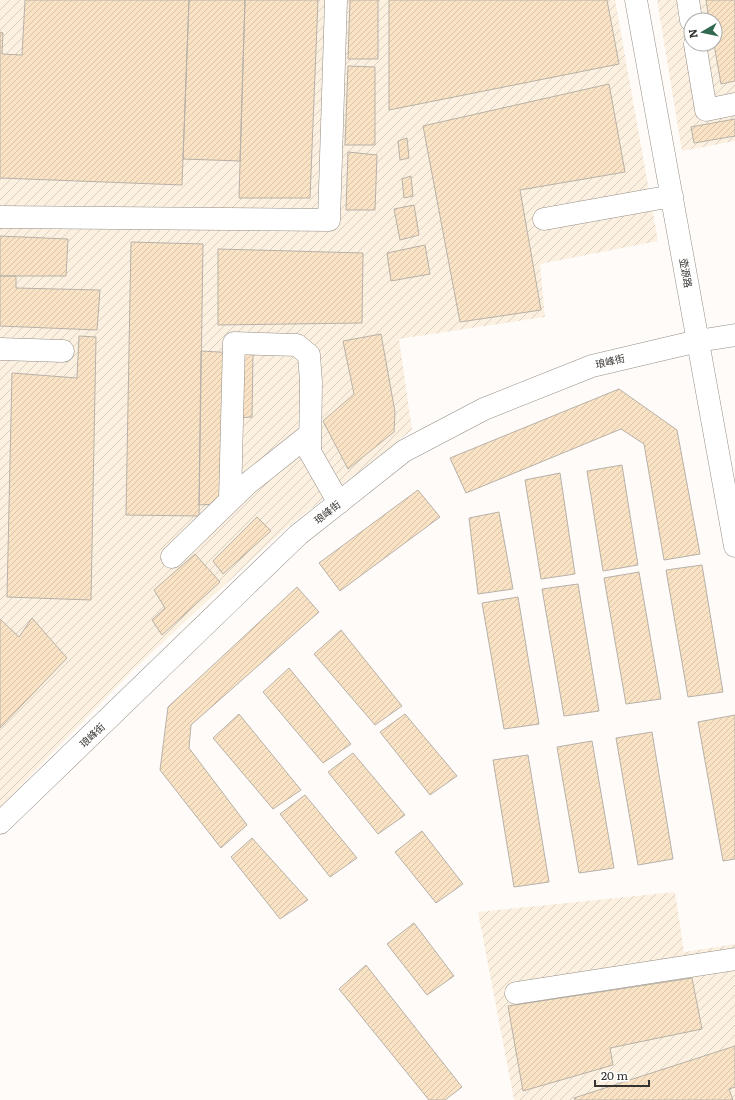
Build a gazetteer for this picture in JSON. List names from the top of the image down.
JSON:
{
  "streets": {
    "street": ["壶源路", "琅峰街"]
  },
  "crossings": [
    ["壶源路", "琅峰街"]
  ],
  "scale_bar": "20 m",
  "north": "left"
}
